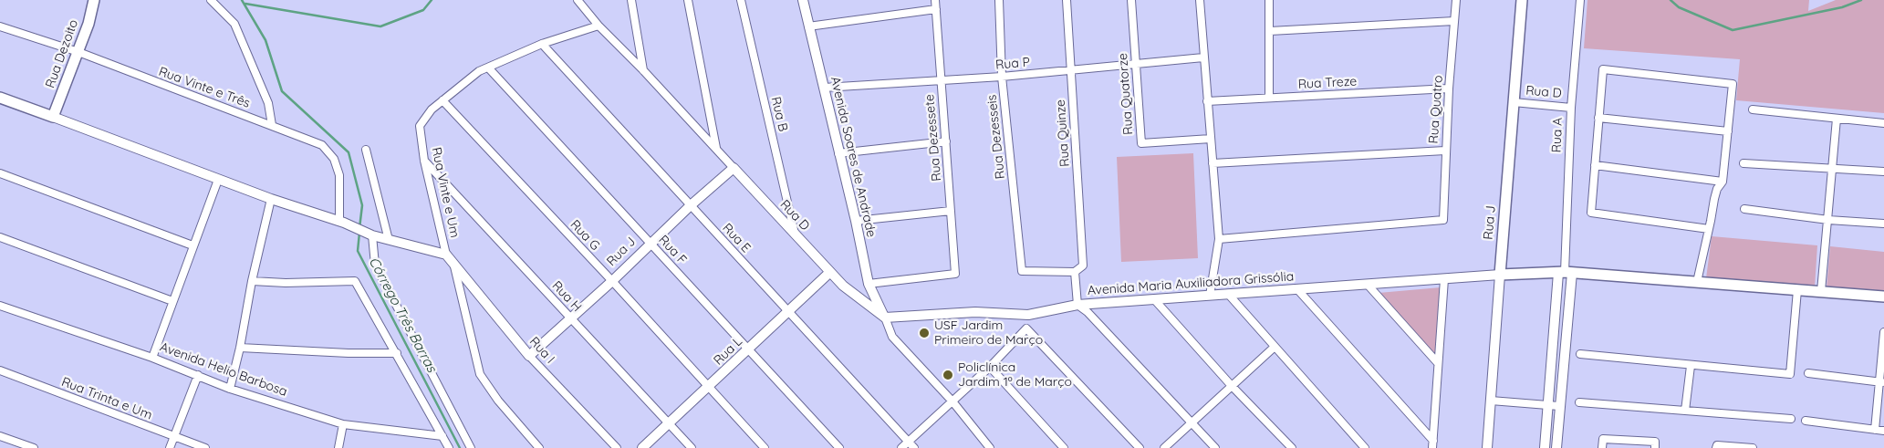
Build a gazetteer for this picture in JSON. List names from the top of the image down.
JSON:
{
  "streets": {
    "main road": ["Rua Dezoito", "Rua J"],
    "street": [
      "Rua P",
      "Rua Treze",
      "Rua Vinte e Três",
      "Rua D",
      "Rua Quatorze",
      "Rua Quatro",
      "Rua B",
      "Rua Quinze",
      "Rua A",
      "Rua Dezesseis",
      "Rua Dezessete",
      "Avenida Soares de Andrade",
      "Rua Vinte e Um",
      "Rua G",
      "Rua E",
      "Rua F",
      "Avenida Maria Auxiliadora Grissólia",
      "Rua H",
      "Rua I",
      "Rua L",
      "Avenida Helio Barbosa",
      "Rua Trinta e Um"
    ]
  },
  "crossings": [
    ["Rua Dezoito", "Rua Vinte e Três"],
    ["Rua P", "Rua Quatorze"],
    ["Rua P", "Rua Quinze"],
    ["Rua P", "Rua Dezesseis"],
    ["Rua P", "Rua Dezessete"],
    ["Rua P", "Avenida Soares de Andrade"],
    ["Rua Treze", "Rua Quatro"],
    ["Rua D", "Rua B"],
    ["Rua D", "Rua A"],
    ["Rua D", "Avenida Soares de Andrade"],
    ["Rua D", "Rua Vinte e Um"],
    ["Rua D", "Rua J"],
    ["Rua D", "Avenida Maria Auxiliadora Grissólia"],
    ["Rua D", "Rua L"],
    ["Rua Quinze", "Rua Dezesseis"],
    ["Rua Dezessete", "Avenida Soares de Andrade"],
    ["Avenida Soares de Andrade", "Avenida Maria Auxiliadora Grissólia"],
    ["Rua Vinte e Um", "Rua G"],
    ["Rua Vinte e Um", "Rua E"],
    ["Rua Vinte e Um", "Rua F"],
    ["Rua Vinte e Um", "Rua H"],
    ["Rua Vinte e Um", "Rua I"],
    ["Rua J", "Rua G"],
    ["Rua J", "Rua E"],
    ["Rua J", "Rua F"],
    ["Rua J", "Avenida Maria Auxiliadora Grissólia"],
    ["Rua J", "Rua H"],
    ["Rua J", "Rua I"],
    ["Rua G", "Rua L"],
    ["Rua E", "Rua L"],
    ["Rua F", "Rua L"],
    ["Rua H", "Rua L"]
  ],
  "water": ["Córrego Três Barras"],
  "places": ["USF Jardim Primeiro de Março", "Policlínica Jardim 1º de Março"]
}
